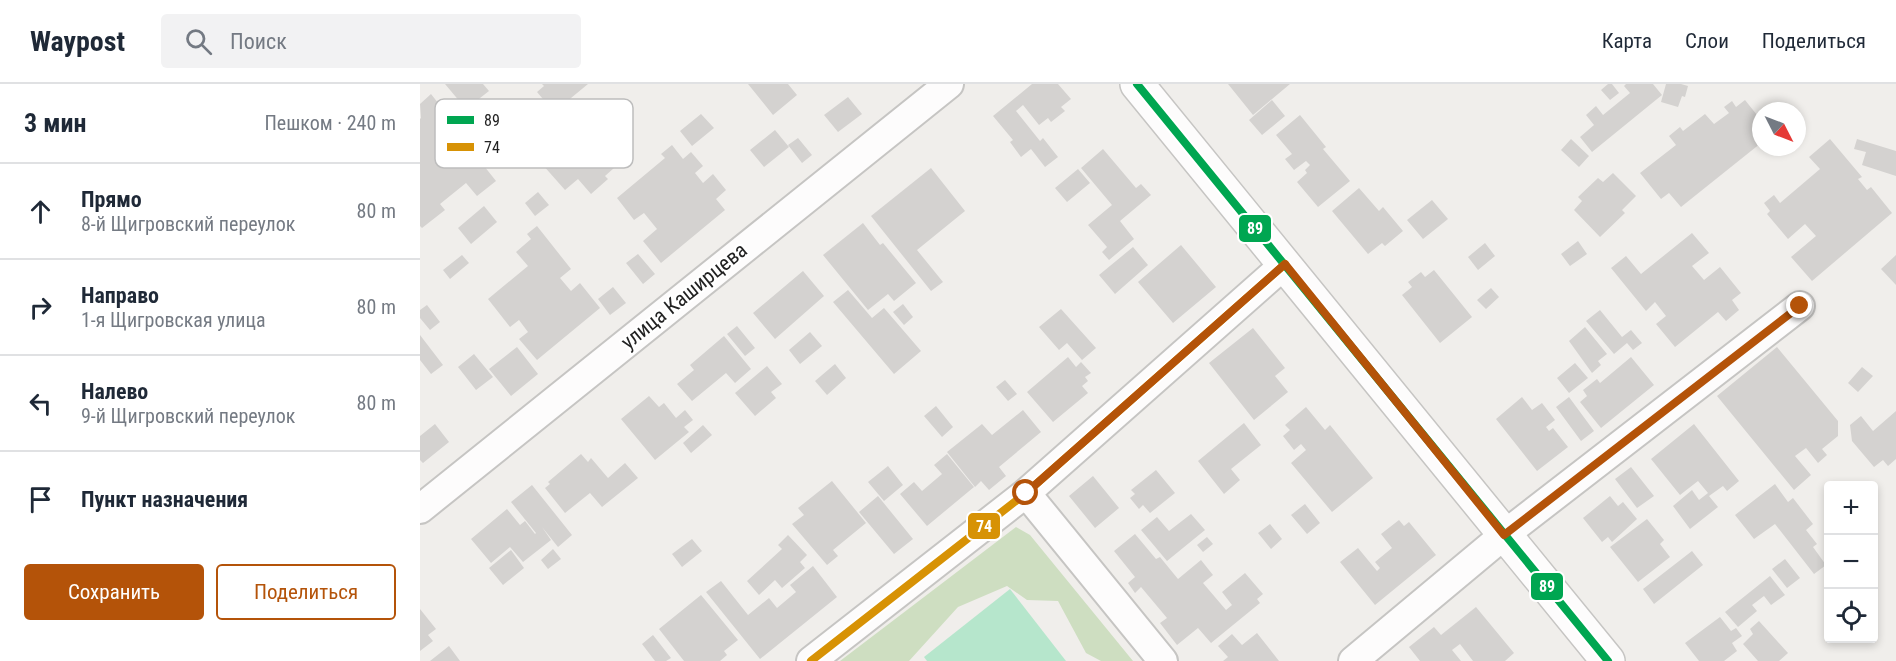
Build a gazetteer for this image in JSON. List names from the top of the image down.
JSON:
{
  "streets": {
    "street": ["улица Каширцева"]
  },
  "lines": ["transit line 89", "transit line 74"],
  "legend": ["89", "74"],
  "north": "bottom right",
  "page": {
    "header": "Waypost",
    "search": "Поиск",
    "nav": ["Карта", "Слои", "Поделиться"],
    "heading": ["3 мин", "Пешком · 240 m"],
    "list": [
      ["Прямо", "8-й Щигровский переулок", "80 m"],
      ["Направо", "1-я Щигровская улица", "80 m"],
      ["Налево", "9-й Щигровский переулок", "80 m"],
      "Пункт назначения"
    ],
    "map_buttons": ["+", "−"],
    "buttons": ["Сохранить", "Поделиться"]
  }
}
